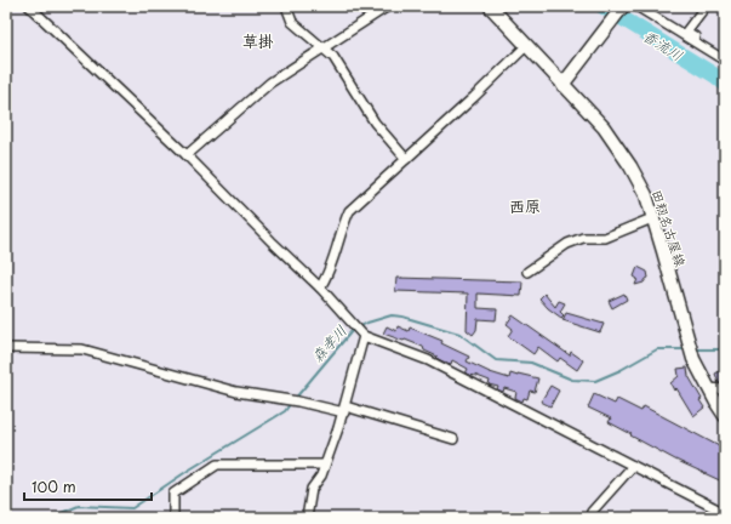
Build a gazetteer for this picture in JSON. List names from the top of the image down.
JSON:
{
  "streets": {
    "main road": ["田籾名古屋線"]
  },
  "districts": ["草掛", "西原"],
  "water": ["香流川", "森孝川"],
  "scale_bar": "100 m"
}
